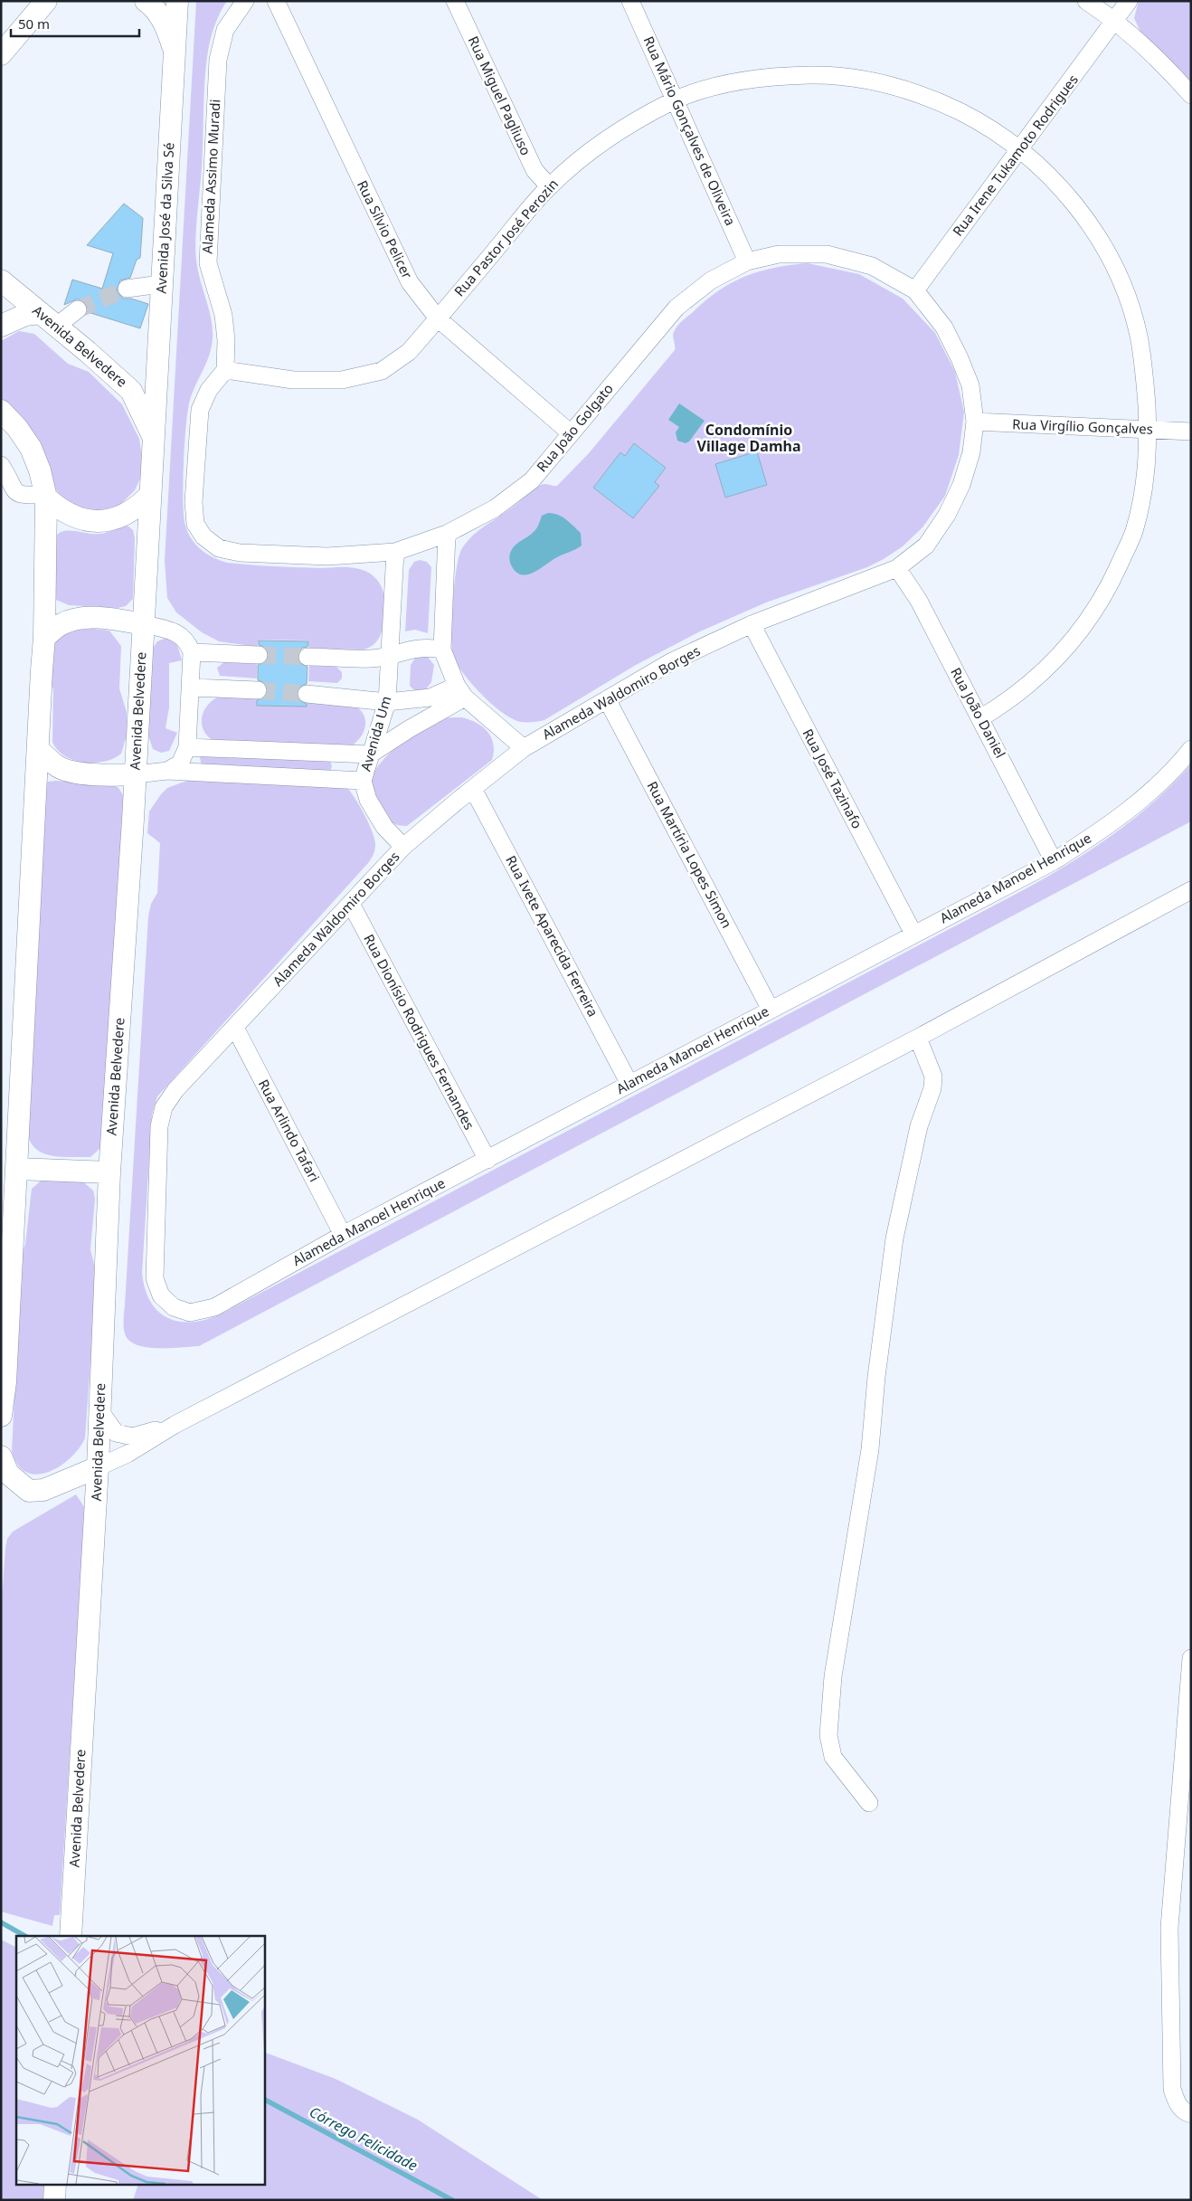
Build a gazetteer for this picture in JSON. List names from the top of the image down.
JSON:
{
  "streets": {
    "main road": ["Avenida José da Silva Sé", "Avenida Belvedere"],
    "street": [
      "Rua Miguel Pagliuso",
      "Rua Mário Gonçalves de Oliveira",
      "Rua Irene Tukamoto Rodrigues",
      "Alameda Assimo Muradi",
      "Rua Sílvio Pelicer",
      "Rua Pastor José Perozin",
      "Rua Virgílio Gonçalves",
      "Rua João Golgato",
      "Alameda Waldomiro Borges",
      "Rua João Daniel",
      "Avenida Um",
      "Rua José Tazinafo",
      "Rua Martíria Lopes Simon",
      "Alameda Manoel Henrique",
      "Rua Ivete Aparecida Ferreira",
      "Rua Dionísio Rodrigues Fernandes",
      "Rua Arlindo Tafari"
    ]
  },
  "crossings": [
    ["Rua Miguel Pagliuso", "Rua Pastor José Perozin"],
    ["Rua Mário Gonçalves de Oliveira", "Rua Pastor José Perozin"],
    ["Rua Mário Gonçalves de Oliveira", "Rua João Golgato"],
    ["Rua Irene Tukamoto Rodrigues", "Rua Pastor José Perozin"],
    ["Rua Irene Tukamoto Rodrigues", "Rua João Golgato"],
    ["Rua Irene Tukamoto Rodrigues", "Alameda Waldomiro Borges"],
    ["Alameda Assimo Muradi", "Rua Pastor José Perozin"],
    ["Alameda Assimo Muradi", "Rua João Golgato"],
    ["Avenida José da Silva Sé", "Avenida Belvedere"],
    ["Rua Sílvio Pelicer", "Rua Pastor José Perozin"],
    ["Rua Sílvio Pelicer", "Rua João Golgato"],
    ["Rua Pastor José Perozin", "Rua Virgílio Gonçalves"],
    ["Rua Pastor José Perozin", "Rua João Golgato"],
    ["Rua Pastor José Perozin", "Rua João Daniel"],
    ["Rua Virgílio Gonçalves", "Alameda Waldomiro Borges"],
    ["Rua João Golgato", "Alameda Waldomiro Borges"],
    ["Rua João Golgato", "Avenida Um"],
    ["Alameda Waldomiro Borges", "Rua João Daniel"],
    ["Alameda Waldomiro Borges", "Avenida Um"],
    ["Alameda Waldomiro Borges", "Rua José Tazinafo"],
    ["Alameda Waldomiro Borges", "Rua Martíria Lopes Simon"],
    ["Alameda Waldomiro Borges", "Alameda Manoel Henrique"],
    ["Alameda Waldomiro Borges", "Rua Ivete Aparecida Ferreira"],
    ["Alameda Waldomiro Borges", "Rua Dionísio Rodrigues Fernandes"],
    ["Alameda Waldomiro Borges", "Rua Arlindo Tafari"],
    ["Rua João Daniel", "Alameda Manoel Henrique"],
    ["Rua José Tazinafo", "Alameda Manoel Henrique"],
    ["Rua Martíria Lopes Simon", "Alameda Manoel Henrique"],
    ["Alameda Manoel Henrique", "Rua Ivete Aparecida Ferreira"],
    ["Alameda Manoel Henrique", "Rua Dionísio Rodrigues Fernandes"],
    ["Alameda Manoel Henrique", "Rua Arlindo Tafari"]
  ],
  "districts": ["Condomínio Village Damha"],
  "water": ["Córrego Felicidade"],
  "scale_bar": "50 m"
}
